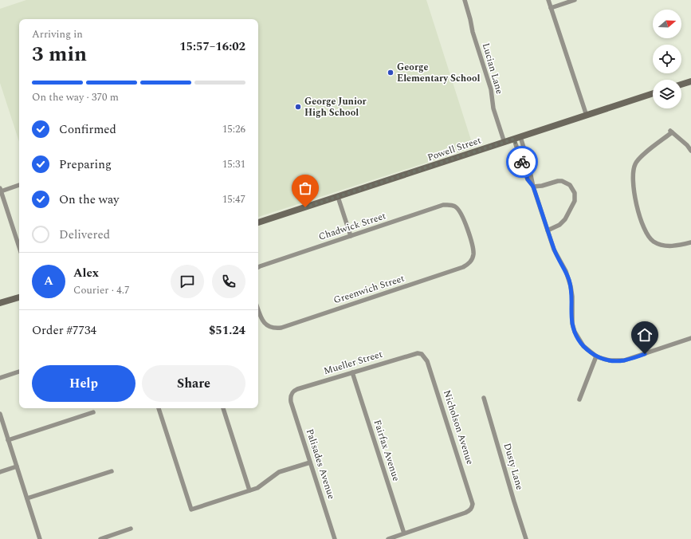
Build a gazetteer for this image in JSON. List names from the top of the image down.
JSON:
{
  "streets": {
    "street": [
      "Lucian Lane",
      "Powell Street",
      "Chadwick Street",
      "Greenwich Street",
      "Mueller Street",
      "Nicholson Avenue",
      "Fairfax Avenue",
      "Palisades Avenue",
      "Dusty Lane"
    ]
  },
  "crossings": [
    ["Lucian Lane", "Powell Street"],
    ["Chadwick Street", "Greenwich Street"],
    ["Mueller Street", "Nicholson Avenue"],
    ["Mueller Street", "Fairfax Avenue"],
    ["Mueller Street", "Palisades Avenue"],
    ["Nicholson Avenue", "Fairfax Avenue"]
  ],
  "places": ["George Elementary School", "George Junior High School"],
  "north": "right",
  "page": {
    "heading": ["3 min", "Arriving in", "15:57–16:02"],
    "panel": [
      "Alex",
      "Courier · 4.7",
      "Order #7734",
      "$51.24"
    ],
    "bar": "On the way · 370 m",
    "list": [
      ["Confirmed", "15:26"],
      ["Preparing", "15:31"],
      ["On the way", "15:47"],
      "Delivered"
    ],
    "round": "A",
    "buttons": ["Help", "Share"]
  }
}
